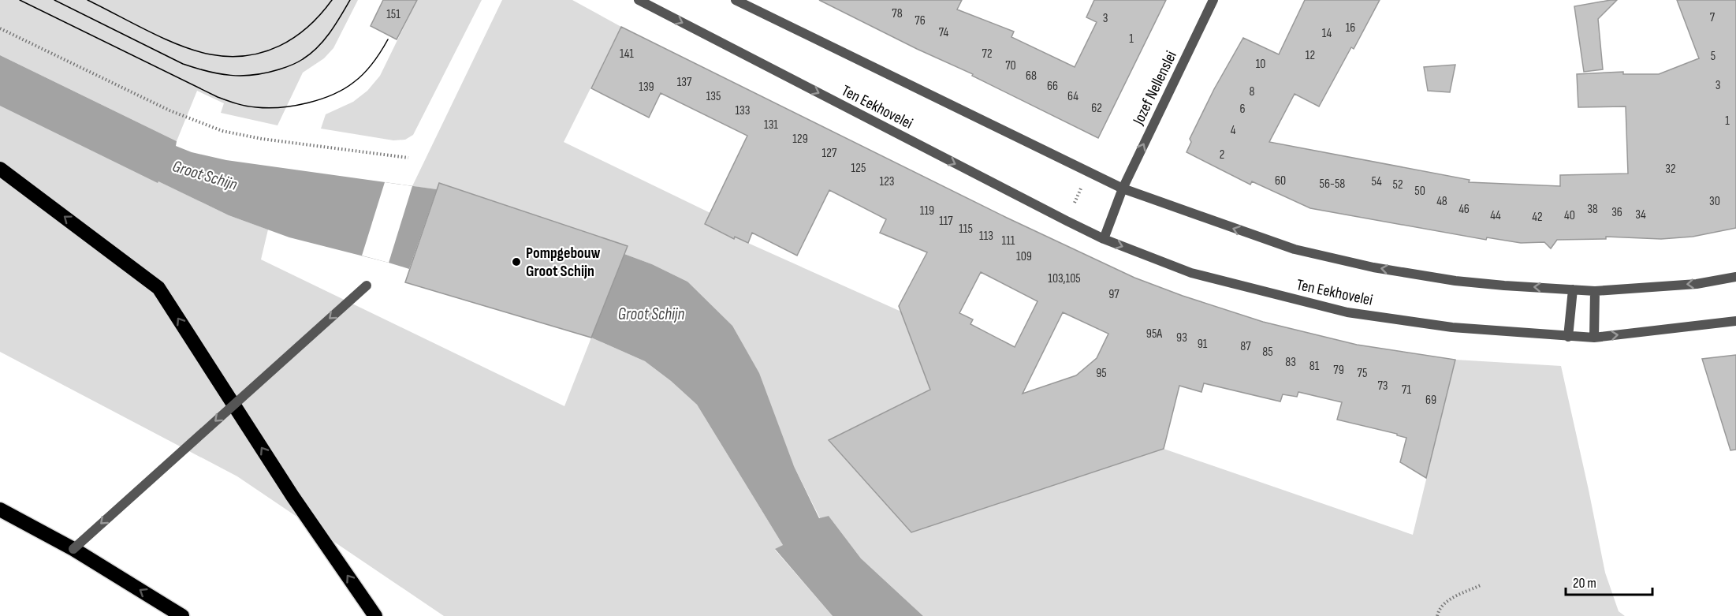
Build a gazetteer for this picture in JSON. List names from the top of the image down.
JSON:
{
  "streets": {
    "street": ["Jozef Nellenslei", "Ten Eekhovelei"]
  },
  "crossings": [
    ["Jozef Nellenslei", "Ten Eekhovelei"]
  ],
  "one_way": ["Jozef Nellenslei"],
  "water": ["Groot Schijn"],
  "places": ["Pompgebouw Groot Schijn"],
  "house_numbers": [
    "78",
    "151",
    "7",
    "3",
    "76",
    "16",
    "74",
    "14",
    "1",
    "141",
    "72",
    "12",
    "5",
    "10",
    "70",
    "68",
    "137",
    "3",
    "66",
    "139",
    "8",
    "135",
    "64",
    "62",
    "6",
    "133",
    "1",
    "131",
    "4",
    "129",
    "127",
    "2",
    "125",
    "32",
    "60",
    "123",
    "54",
    "56-58",
    "52",
    "50",
    "48",
    "30",
    "46",
    "38",
    "119",
    "36",
    "34",
    "44",
    "40",
    "42",
    "117",
    "115",
    "113",
    "111",
    "109",
    "103,105",
    "97",
    "95A",
    "93",
    "91",
    "87",
    "85",
    "83",
    "81",
    "79",
    "95",
    "75",
    "73",
    "71",
    "69"
  ],
  "scale_bar": "20 m"
}
